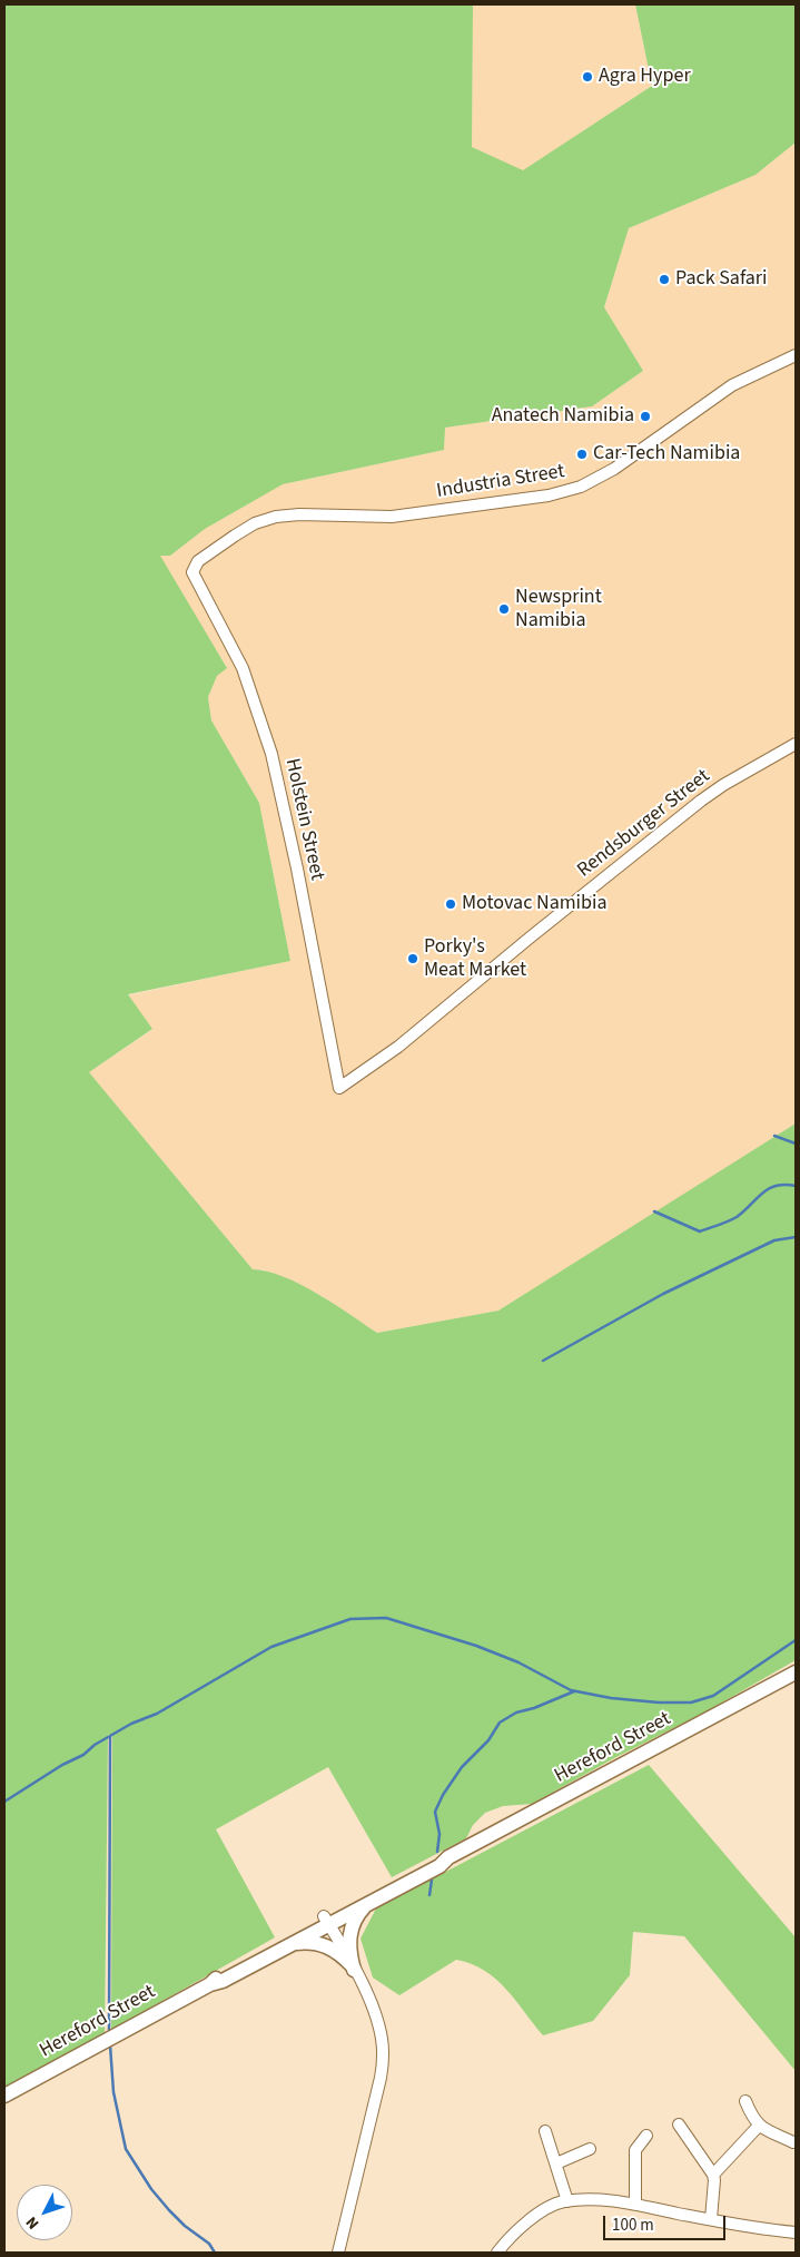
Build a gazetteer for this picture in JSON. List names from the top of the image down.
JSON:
{
  "streets": {
    "main road": ["Hereford Street"],
    "street": ["Industria Street", "Holstein Street", "Rendsburger Street"]
  },
  "crossings": [
    ["Industria Street", "Holstein Street"],
    ["Holstein Street", "Rendsburger Street"]
  ],
  "places": [
    "Agra Hyper",
    "Pack Safari",
    "Anatech Namibia",
    "Car-Tech Namibia",
    "Newsprint Namibia",
    "Motovac Namibia",
    "Porky's Meat Market"
  ],
  "scale_bar": "100 m",
  "north": "bottom left"
}
